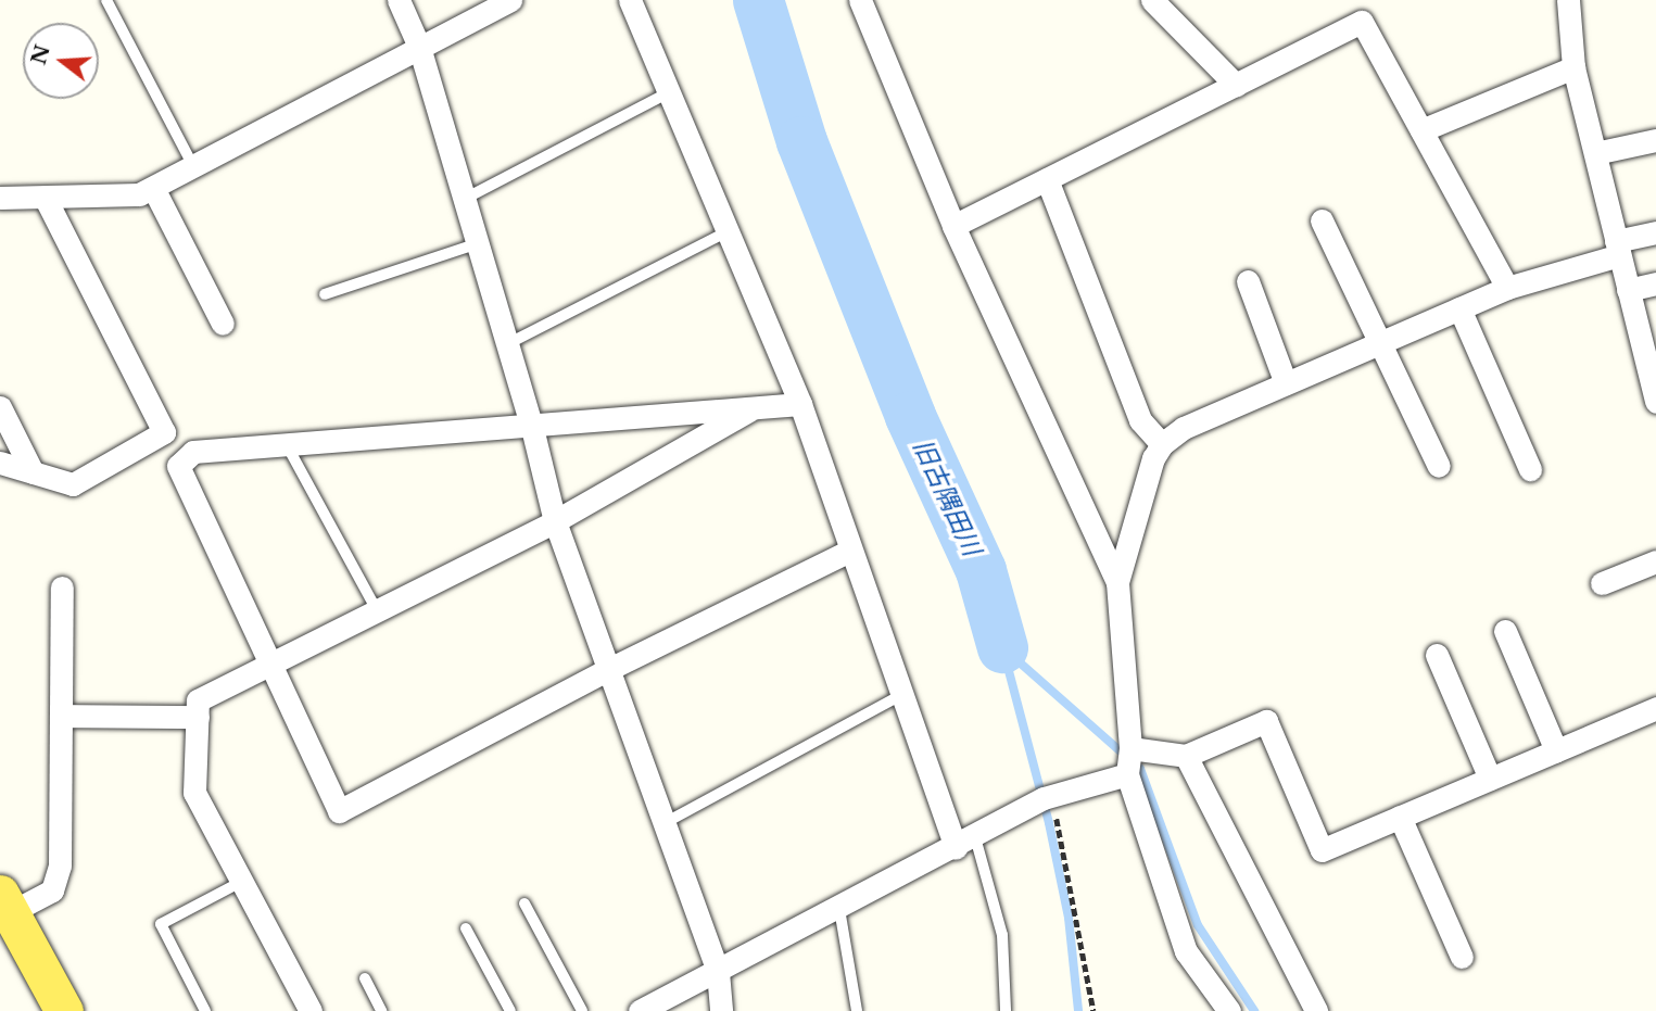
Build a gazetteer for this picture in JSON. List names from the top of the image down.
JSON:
{
  "water": ["旧古隅田川"],
  "north": "left"
}
